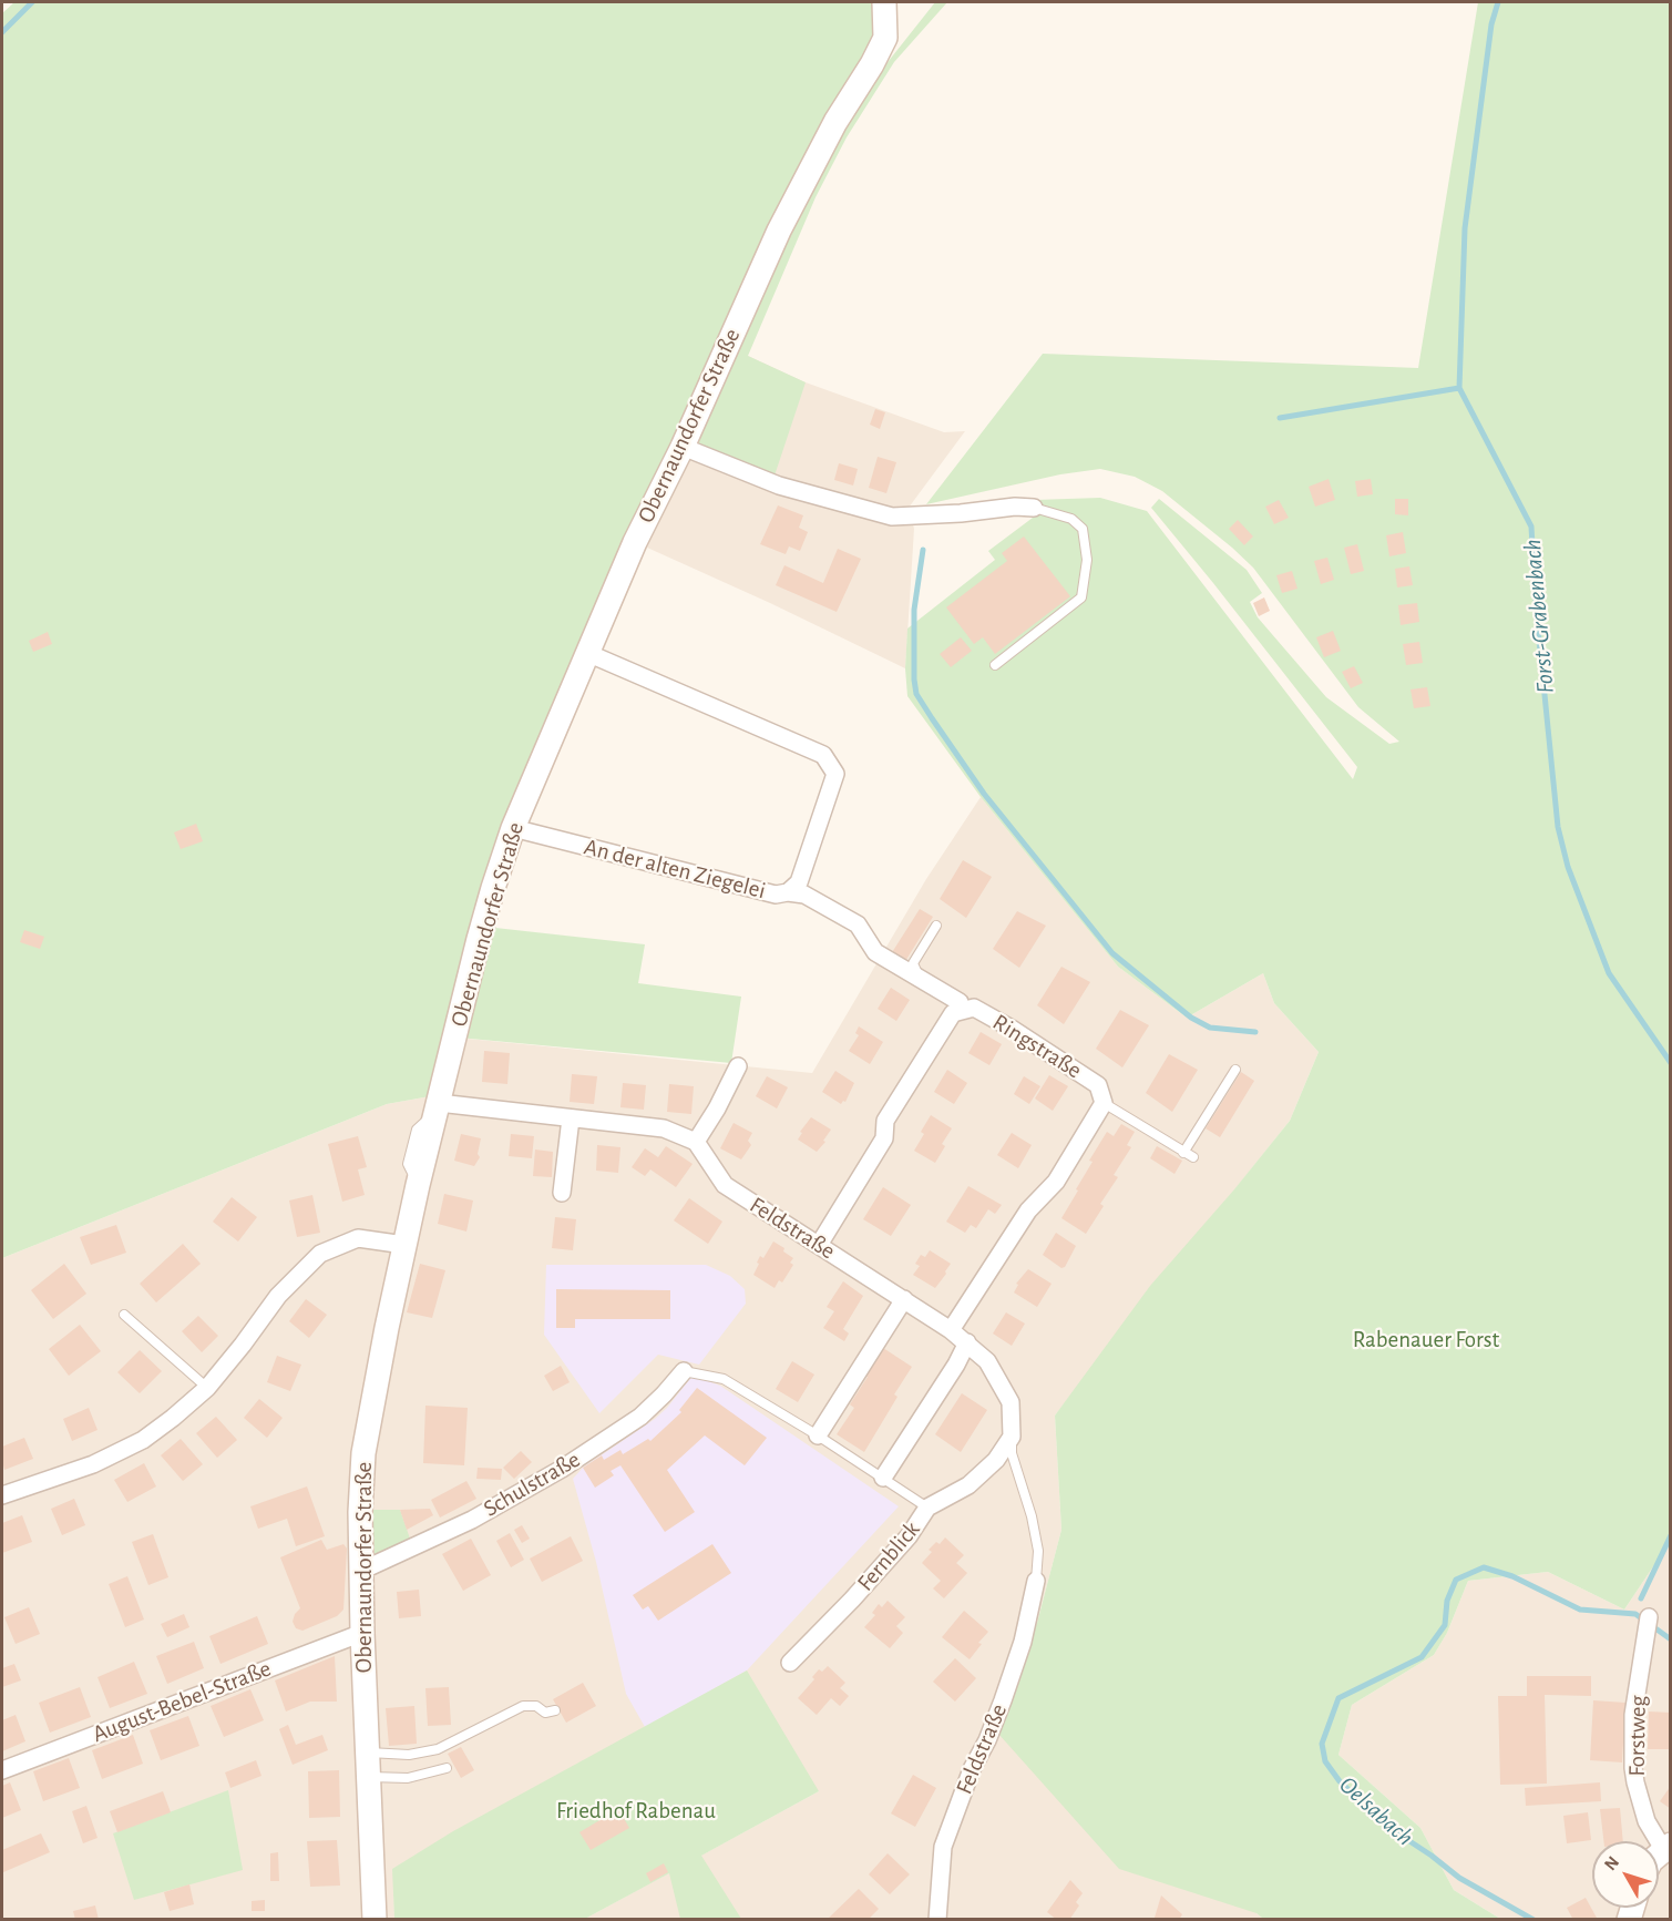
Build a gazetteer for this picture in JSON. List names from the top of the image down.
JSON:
{
  "streets": {
    "street": [
      "Obernaundorfer Straße",
      "An der alten Ziegelei",
      "Ringstraße",
      "Feldstraße",
      "Schulstraße",
      "Fernblick",
      "August-Bebel-Straße",
      "Forstweg"
    ]
  },
  "crossings": [
    ["Obernaundorfer Straße", "An der alten Ziegelei"],
    ["Obernaundorfer Straße", "Schulstraße"],
    ["Obernaundorfer Straße", "August-Bebel-Straße"],
    ["Ringstraße", "Feldstraße"],
    ["Feldstraße", "Fernblick"]
  ],
  "water": ["Forst-Grabenbach", "Oelsabach"],
  "parks": ["Rabenauer Forst", "Friedhof Rabenau"],
  "north": "top left"
}
